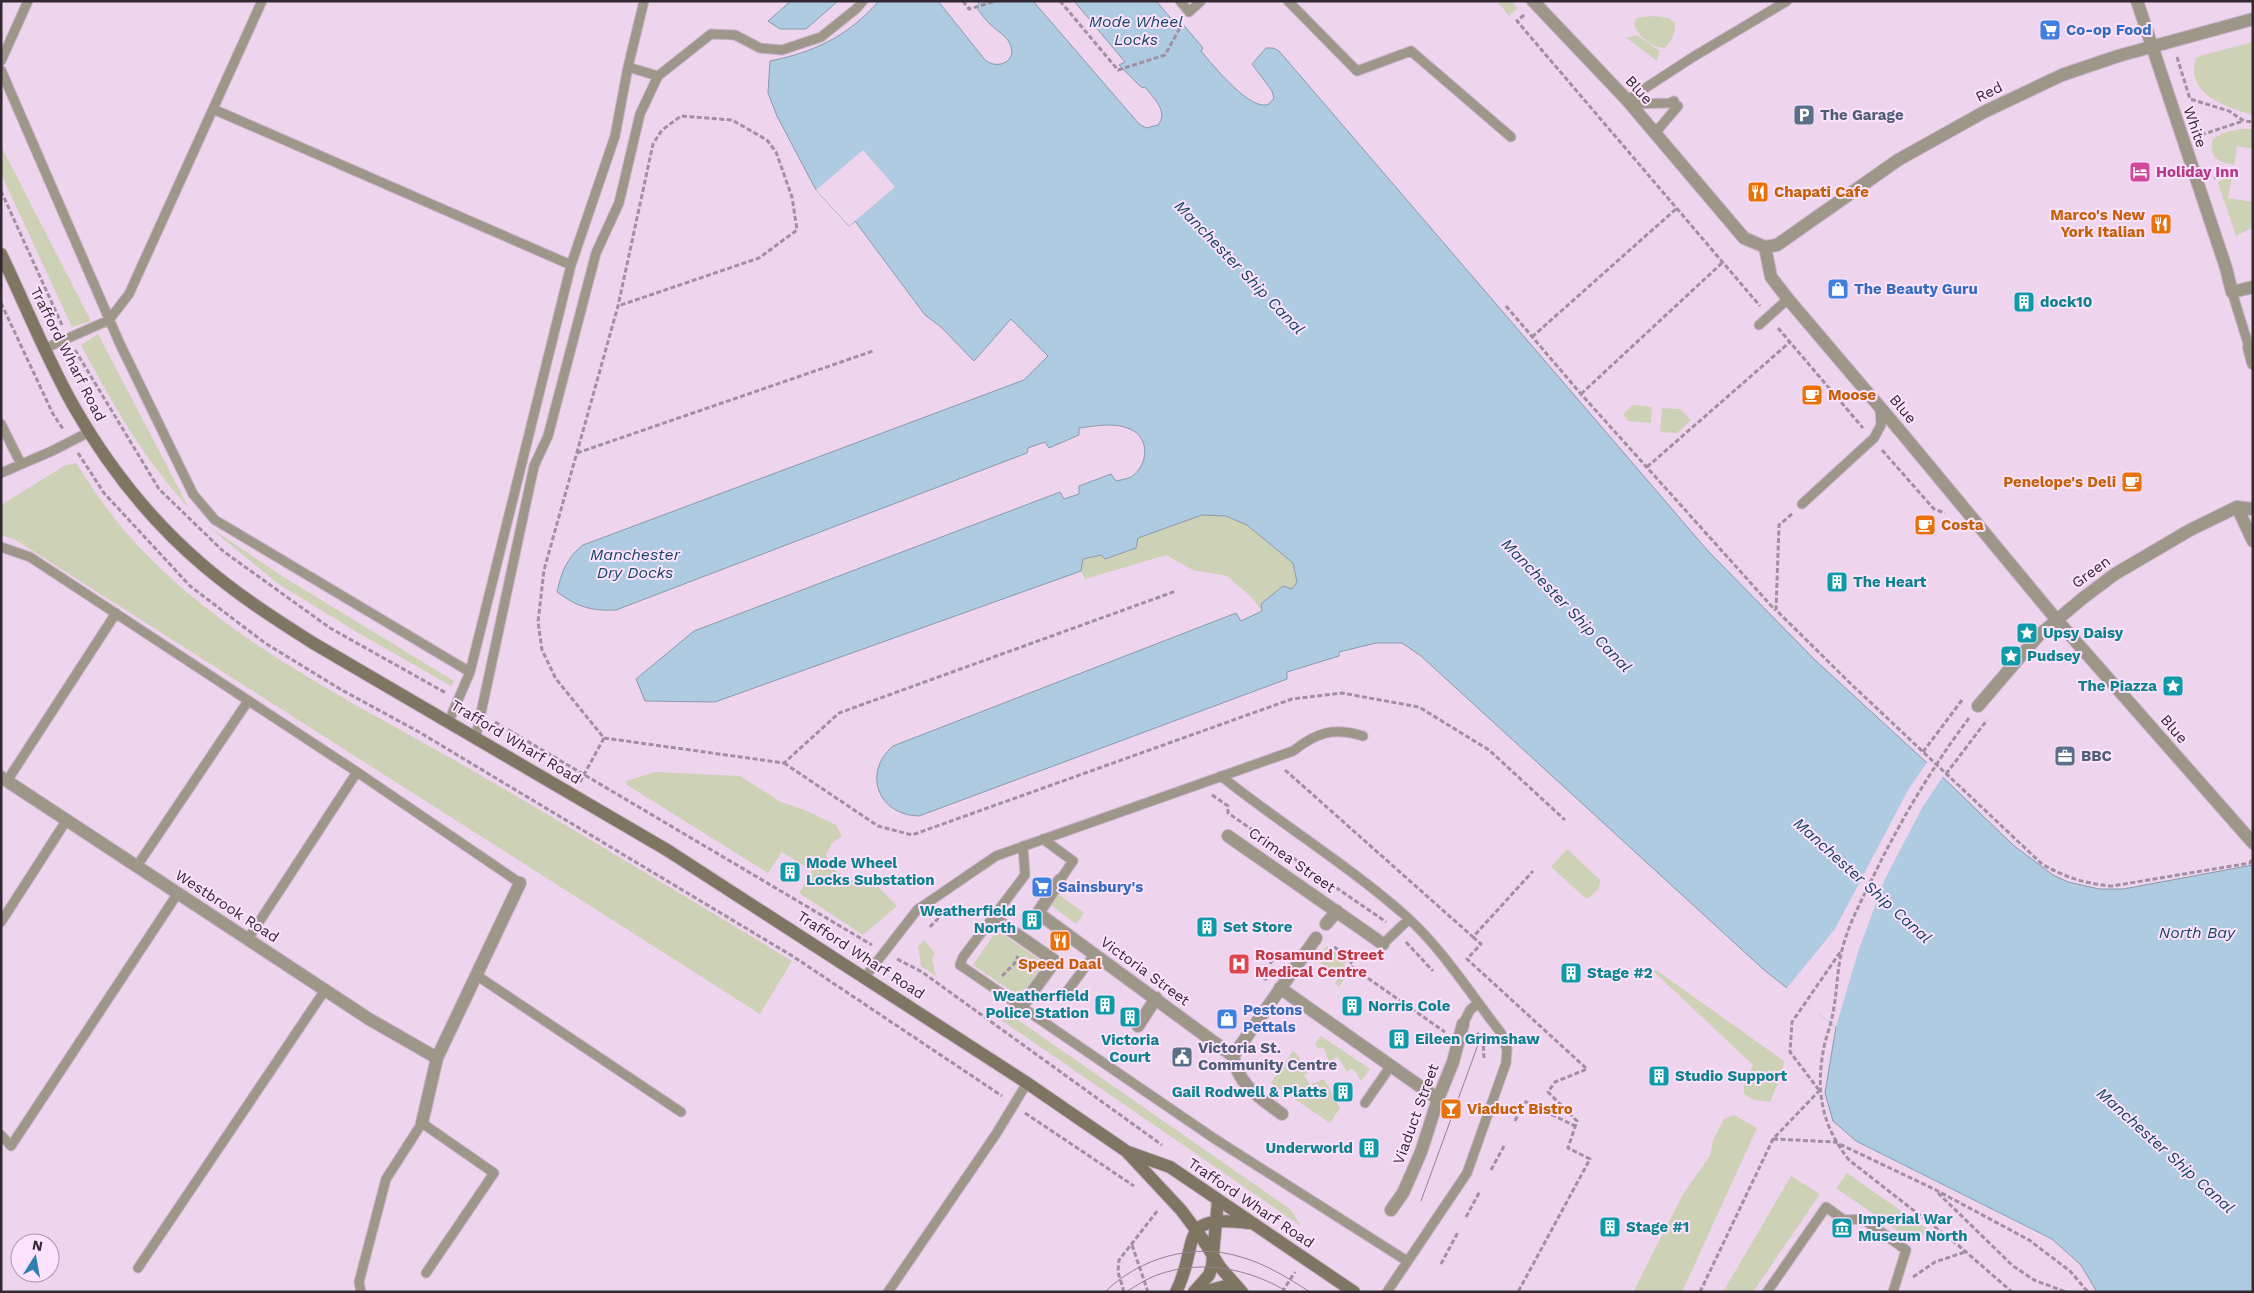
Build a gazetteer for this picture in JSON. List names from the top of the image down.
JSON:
{
  "streets": {
    "street": [
      "Blue",
      "Red",
      "White",
      "Trafford Wharf Road",
      "Green",
      "Crimea Street",
      "Westbrook Road",
      "Victoria Street",
      "Viaduct Street"
    ]
  },
  "crossings": [
    ["Blue", "Red"],
    ["Blue", "Green"],
    ["Red", "White"]
  ],
  "water": [
    "Mode Wheel Locks",
    "Manchester Ship Canal",
    "Manchester Dry Docks",
    "North Bay"
  ],
  "places": {
    "supermarket": ["Co-op Food", "Sainsbury's"],
    "parking": ["The Garage"],
    "hotel": ["Holiday Inn"],
    "restaurant": ["Chapati Cafe", "Marco's New York Italian", "Speed Daal"],
    "shop": ["The Beauty Guru", "Pestons Pettals"],
    "building": [
      "dock10",
      "The Heart",
      "Mode Wheel Locks Substation",
      "Weatherfield North",
      "Set Store",
      "Stage #2",
      "Weatherfield Police Station",
      "Norris Cole",
      "Victoria Court",
      "Eileen Grimshaw",
      "Studio Support",
      "Gail Rodwell & Platts",
      "Underworld",
      "Stage #1"
    ],
    "cafe": ["Moose", "Penelope's Deli", "Costa"],
    "place": ["Upsy Daisy", "Pudsey", "The Piazza"],
    "office": ["BBC"],
    "hospital": ["Rosamund Street Medical Centre"],
    "public building": ["Victoria St. Community Centre"],
    "bar": ["Viaduct Bistro"],
    "museum": ["Imperial War Museum North"]
  },
  "north": "top"
}
